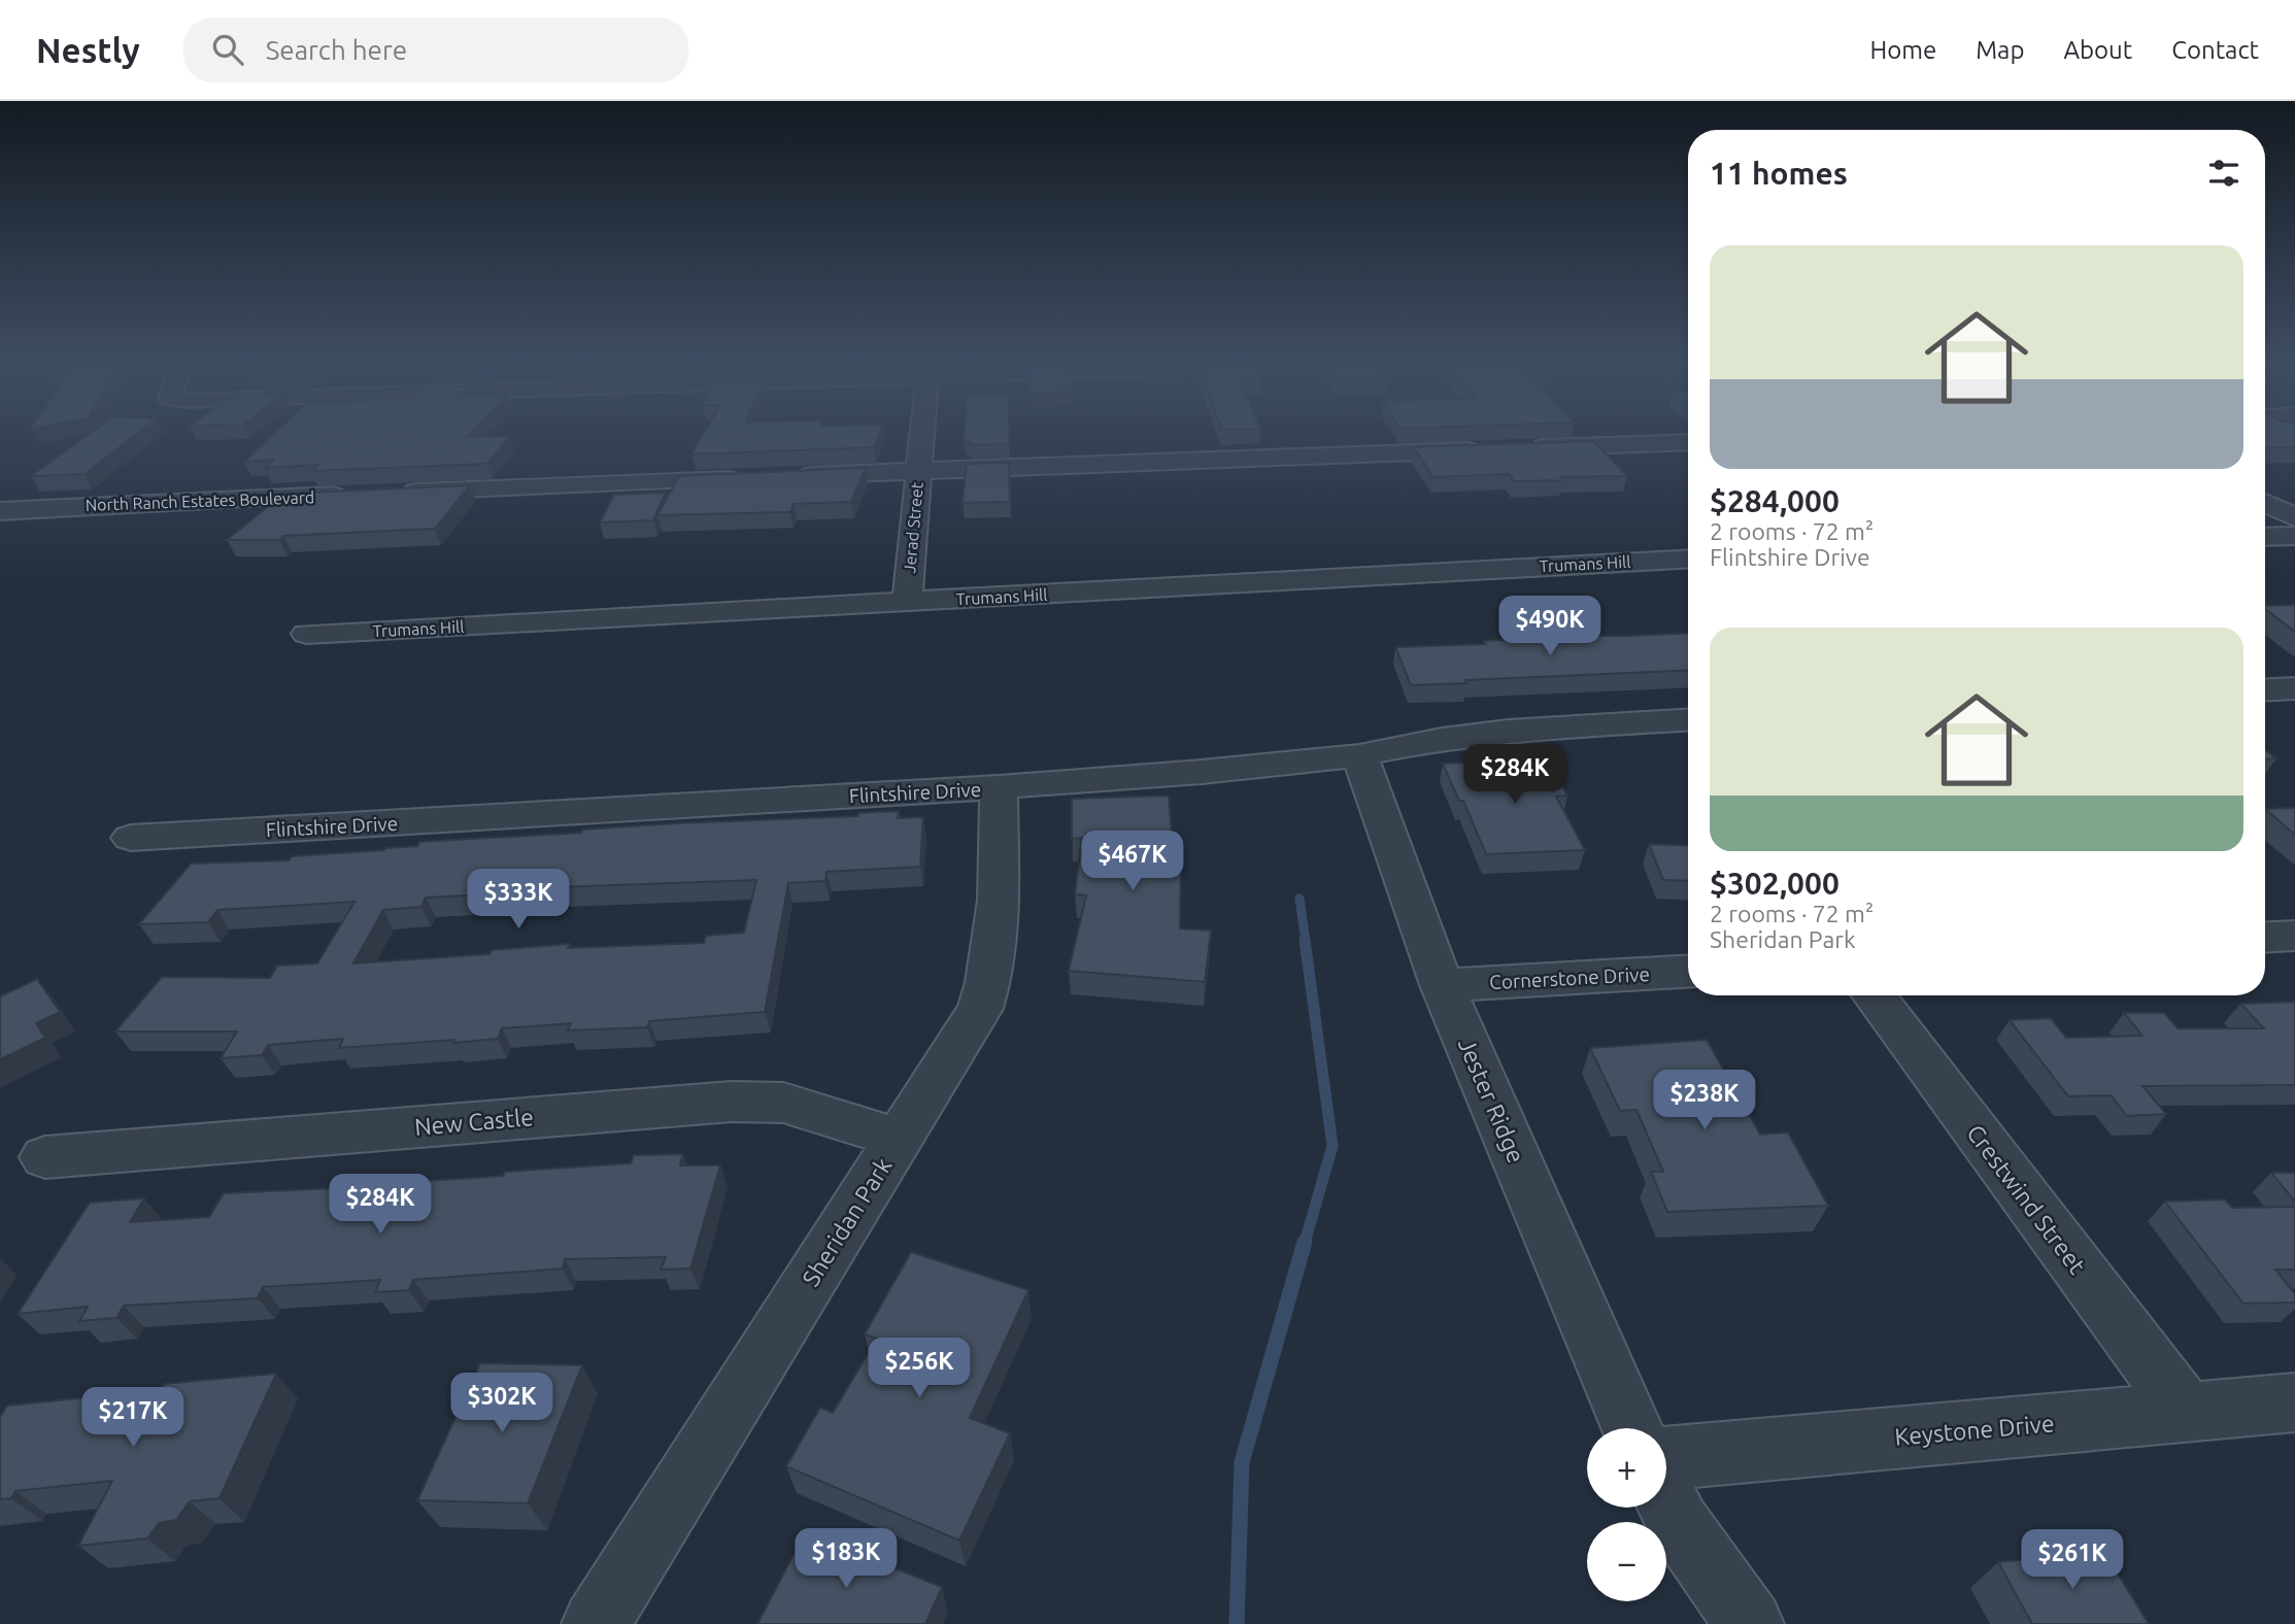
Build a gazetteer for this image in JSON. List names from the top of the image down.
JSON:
{
  "streets": {
    "street": [
      "North Ranch Estates Boulevard",
      "Jerad Street",
      "Trumans Hill",
      "Flintshire Drive",
      "Cornerstone Drive",
      "Jester Ridge",
      "New Castle",
      "Crestwind Street",
      "Sheridan Park",
      "Keystone Drive"
    ]
  },
  "crossings": [
    ["Jerad Street", "Trumans Hill"],
    ["Flintshire Drive", "Jester Ridge"],
    ["Flintshire Drive", "Sheridan Park"],
    ["Cornerstone Drive", "Jester Ridge"],
    ["New Castle", "Sheridan Park"],
    ["Crestwind Street", "Keystone Drive"]
  ],
  "page": {
    "header": "Nestly",
    "search": "Search here",
    "nav": [
      "Home",
      "Map",
      "About",
      "Contact"
    ],
    "heading": "11 homes",
    "list": [
      {
        "name": "$284,000",
        "note": "2 rooms · 72 m² · Flintshire Drive"
      },
      {
        "name": "$302,000",
        "note": "2 rooms · 72 m² · Sheridan Park"
      }
    ],
    "price": [
      "$490K",
      "$284K",
      "$467K",
      "$333K",
      "$238K",
      "$284K",
      "$256K",
      "$302K",
      "$217K",
      "$183K",
      "$261K"
    ],
    "map_buttons": ["+", "−"]
  }
}
